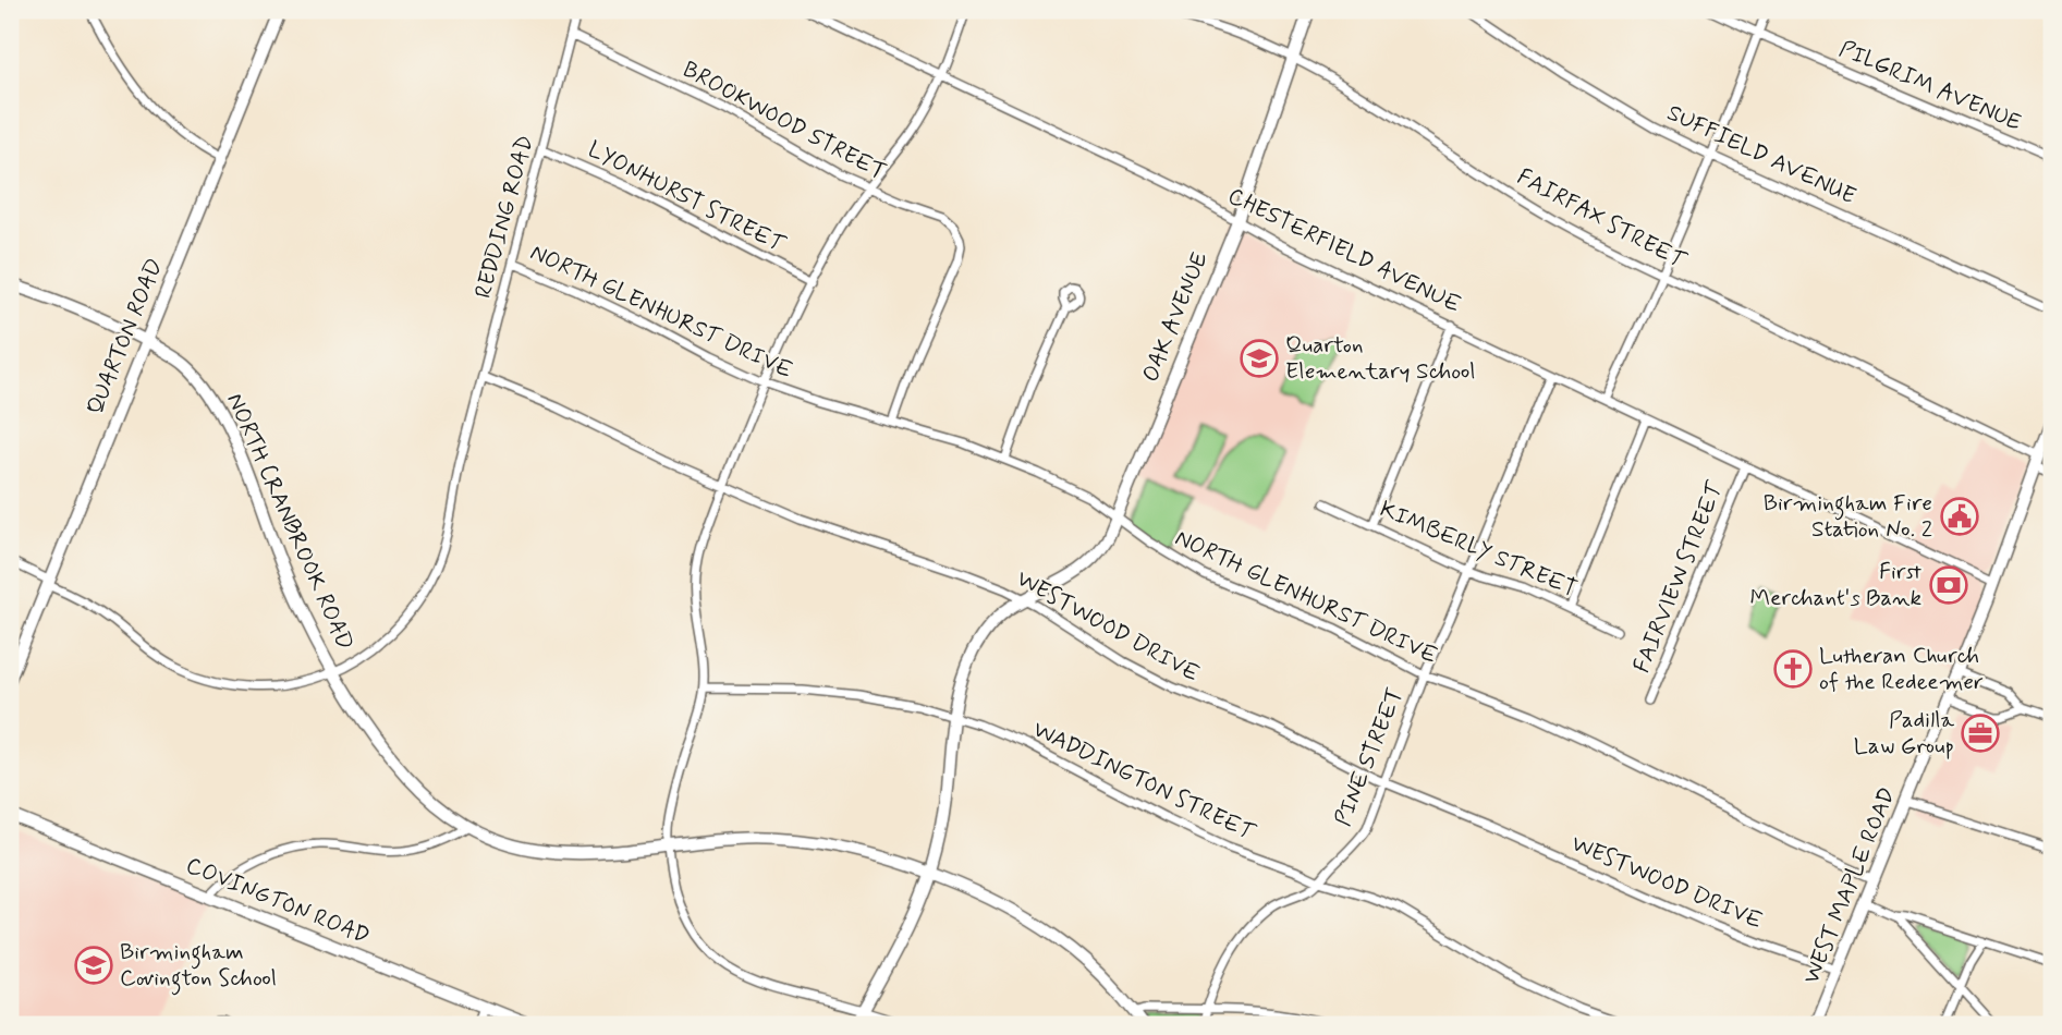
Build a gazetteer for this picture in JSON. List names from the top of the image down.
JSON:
{
  "streets": {
    "street": [
      "PILGRIM AVENUE",
      "BROOKWOOD STREET",
      "SUFFIELD AVENUE",
      "LYONHURST STREET",
      "REDDING ROAD",
      "FAIRFAX STREET",
      "CHESTERFIELD AVENUE",
      "NORTH GLENHURST DRIVE",
      "OAK AVENUE",
      "QUARTON ROAD",
      "NORTH CRANBROOK ROAD",
      "KIMBERLY STREET",
      "FAIRVIEW STREET",
      "WESTWOOD DRIVE",
      "PINE STREET",
      "WADDINGTON STREET",
      "WEST MAPLE ROAD",
      "COVINGTON ROAD"
    ]
  },
  "crossings": [
    ["BROOKWOOD STREET", "REDDING ROAD"],
    ["BROOKWOOD STREET", "NORTH GLENHURST DRIVE"],
    ["LYONHURST STREET", "REDDING ROAD"],
    ["REDDING ROAD", "NORTH GLENHURST DRIVE"],
    ["REDDING ROAD", "QUARTON ROAD"],
    ["REDDING ROAD", "NORTH CRANBROOK ROAD"],
    ["REDDING ROAD", "WESTWOOD DRIVE"],
    ["FAIRFAX STREET", "OAK AVENUE"],
    ["FAIRFAX STREET", "WEST MAPLE ROAD"],
    ["CHESTERFIELD AVENUE", "OAK AVENUE"],
    ["CHESTERFIELD AVENUE", "FAIRVIEW STREET"],
    ["CHESTERFIELD AVENUE", "PINE STREET"],
    ["CHESTERFIELD AVENUE", "WEST MAPLE ROAD"],
    ["NORTH GLENHURST DRIVE", "OAK AVENUE"],
    ["NORTH GLENHURST DRIVE", "PINE STREET"],
    ["NORTH GLENHURST DRIVE", "WEST MAPLE ROAD"],
    ["OAK AVENUE", "NORTH CRANBROOK ROAD"],
    ["OAK AVENUE", "WESTWOOD DRIVE"],
    ["OAK AVENUE", "WADDINGTON STREET"],
    ["QUARTON ROAD", "NORTH CRANBROOK ROAD"],
    ["KIMBERLY STREET", "PINE STREET"],
    ["WESTWOOD DRIVE", "PINE STREET"],
    ["WESTWOOD DRIVE", "WEST MAPLE ROAD"],
    ["PINE STREET", "WADDINGTON STREET"]
  ],
  "places": {
    "school or university": ["Quarton Elementary School", "Birmingham Covington School"],
    "public building": ["Birmingham Fire Station No. 2"],
    "bank": ["First Merchant's Bank"],
    "church": ["Lutheran Church of the Redeemer"],
    "office": ["Padilla Law Group"]
  }
}
